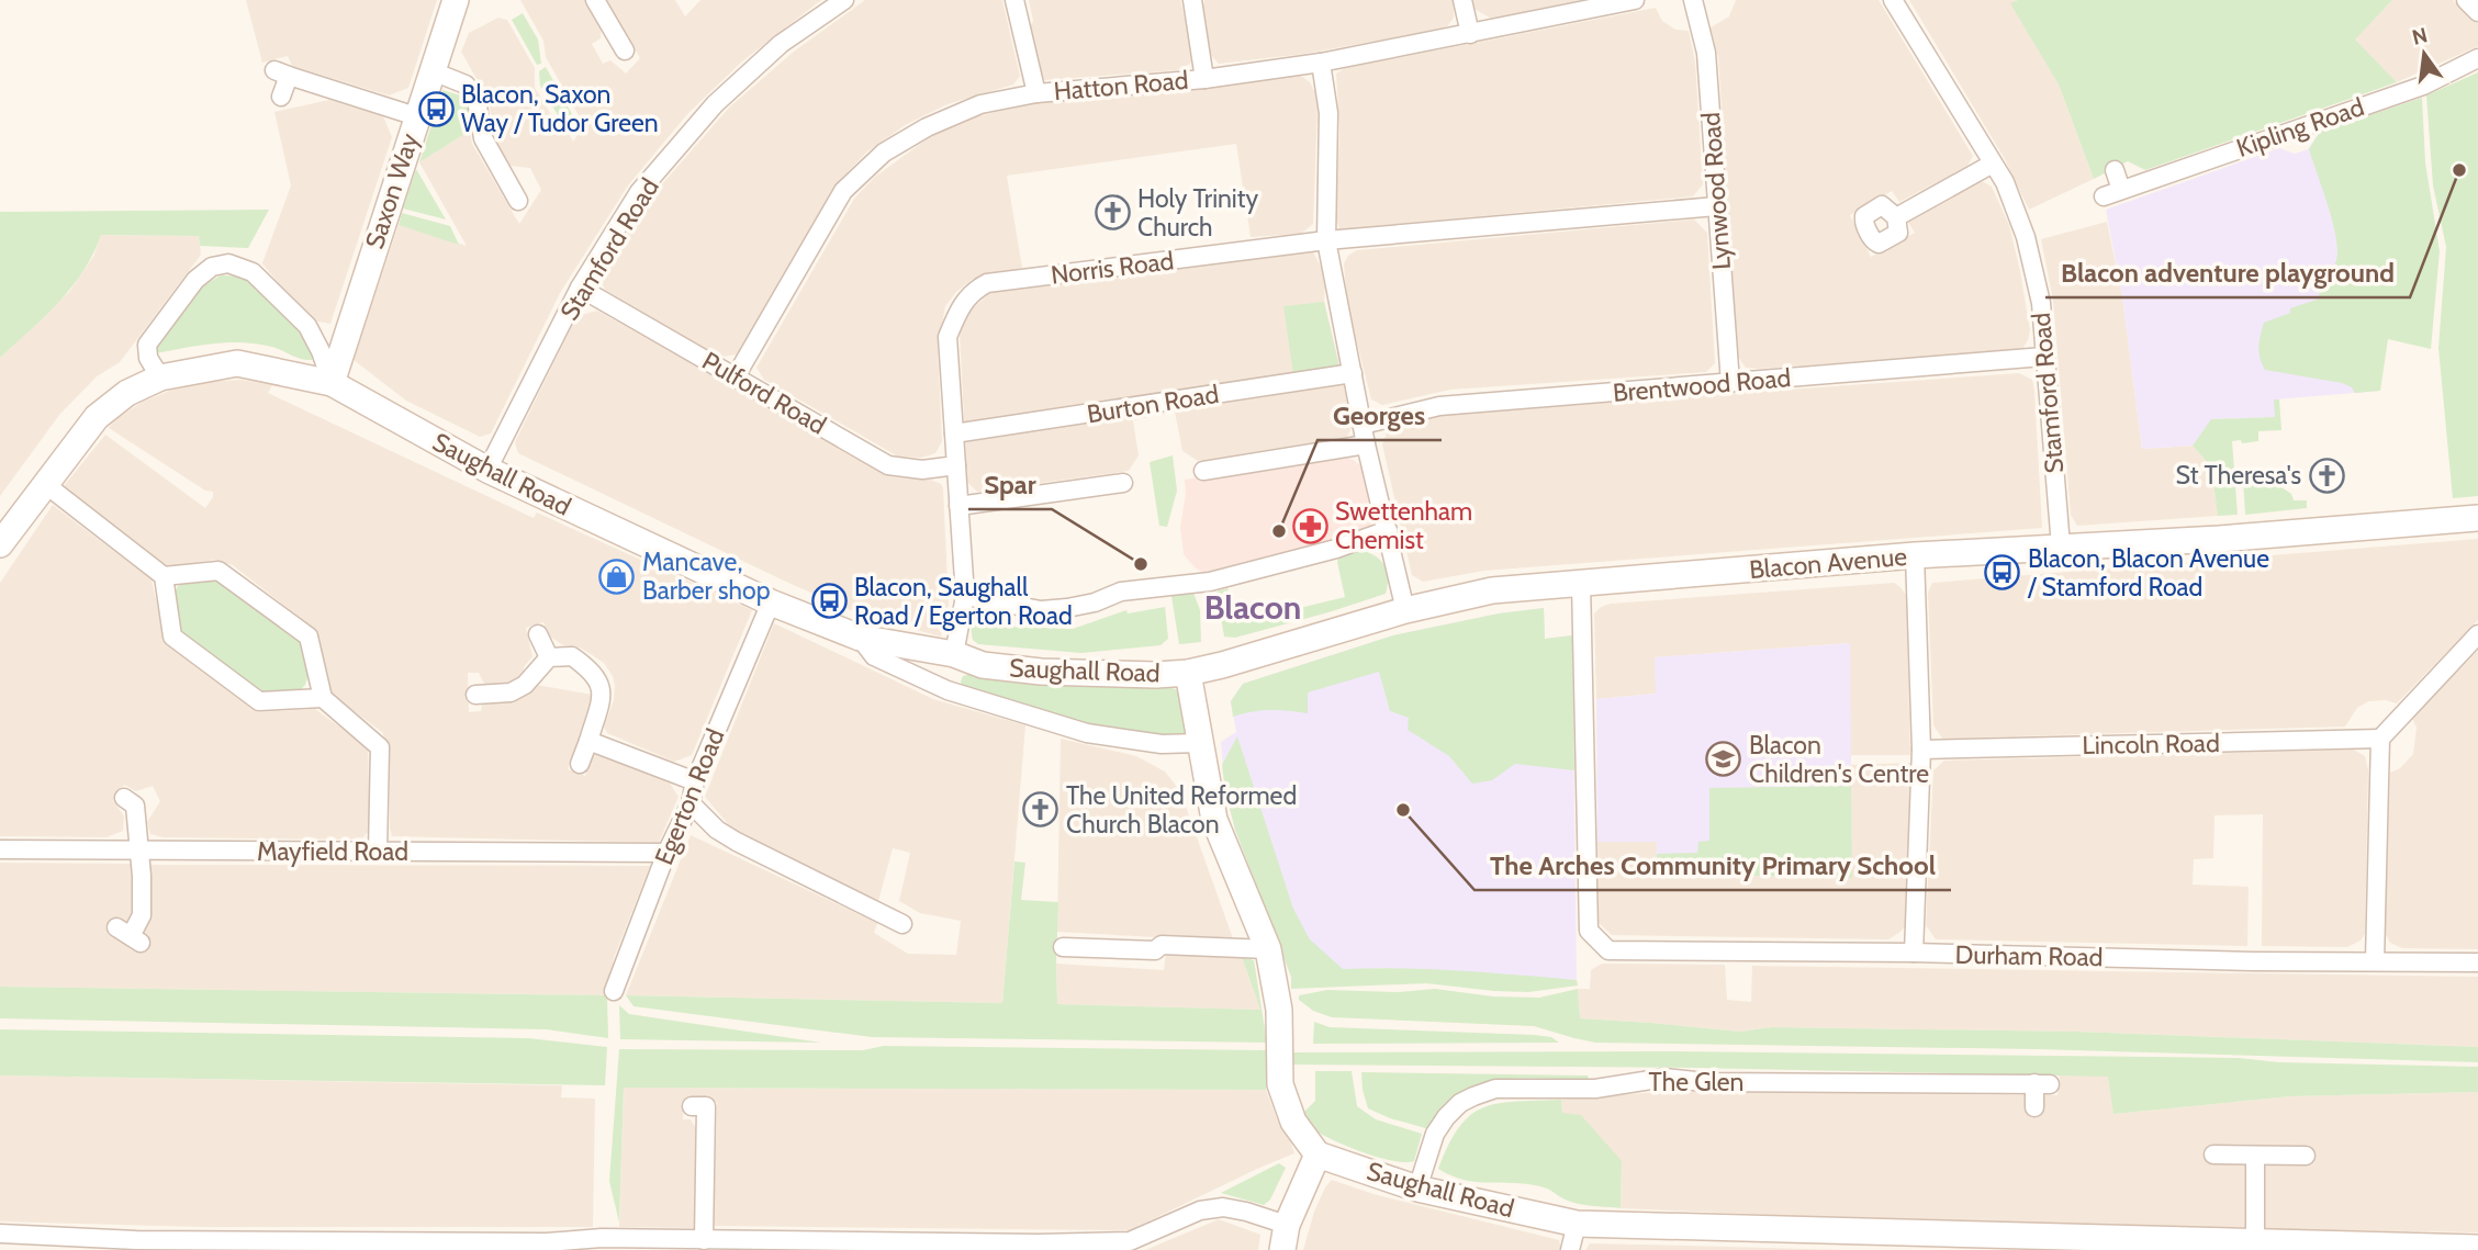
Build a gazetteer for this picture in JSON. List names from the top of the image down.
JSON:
{
  "streets": {
    "street": [
      "Hatton Road",
      "Kipling Road",
      "Saxon Way",
      "Lynwood Road",
      "Stamford Road",
      "Norris Road",
      "Brentwood Road",
      "Pulford Road",
      "Burton Road",
      "Saughall Road",
      "Blacon Avenue",
      "Lincoln Road",
      "Egerton Road",
      "Mayfield Road",
      "Durham Road",
      "The Glen"
    ]
  },
  "crossings": [
    ["Hatton Road", "Pulford Road"],
    ["Saxon Way", "Saughall Road"],
    ["Lynwood Road", "Norris Road"],
    ["Lynwood Road", "Brentwood Road"],
    ["Stamford Road", "Brentwood Road"],
    ["Stamford Road", "Pulford Road"],
    ["Stamford Road", "Saughall Road"],
    ["Stamford Road", "Blacon Avenue"],
    ["Norris Road", "Pulford Road"],
    ["Norris Road", "Burton Road"],
    ["Norris Road", "Saughall Road"],
    ["Saughall Road", "Blacon Avenue"],
    ["Saughall Road", "Egerton Road"],
    ["Saughall Road", "The Glen"],
    ["Blacon Avenue", "Durham Road"],
    ["Egerton Road", "Mayfield Road"]
  ],
  "districts": ["Blacon"],
  "places": {
    "bus stop": ["Blacon, Saxon Way / Tudor Green", "Blacon, Blacon Avenue / Stamford Road", "Blacon, Saughall Road / Egerton Road"],
    "other": [
      "Blacon adventure playground",
      "Georges",
      "Spar",
      "The Arches Community Primary School"
    ],
    "church": ["Holy Trinity Church", "St Theresa's", "The United Reformed Church Blacon"],
    "pharmacy": ["Swettenham Chemist"],
    "shop": ["Mancave, Barber shop"],
    "school or university": ["Blacon Children's Centre"]
  },
  "north": "top"
}
